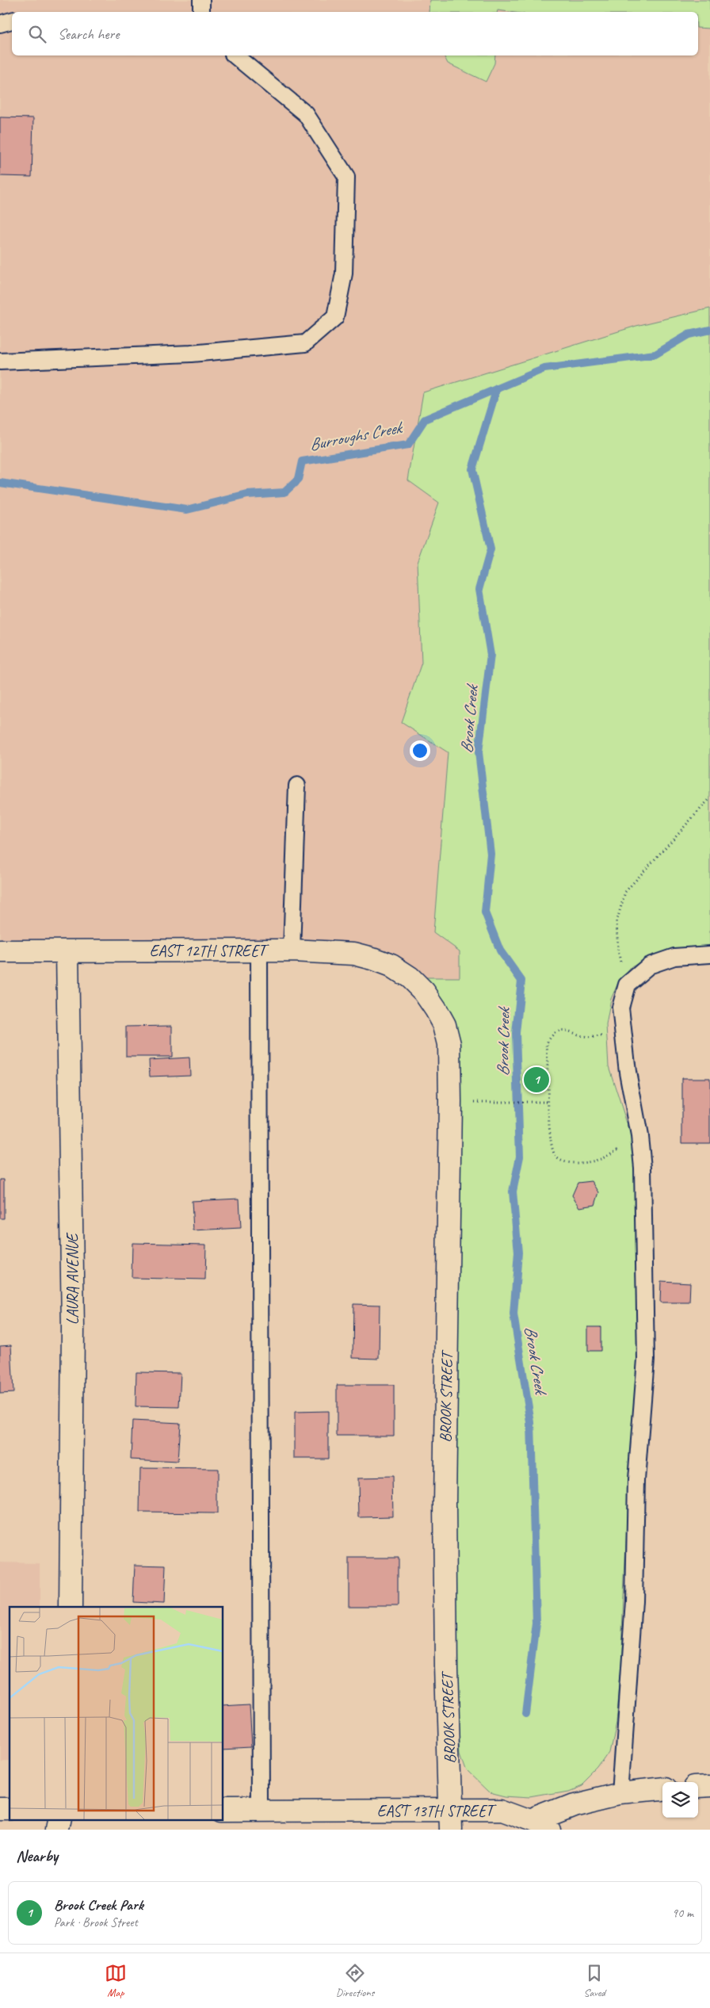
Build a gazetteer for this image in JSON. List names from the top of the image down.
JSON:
{
  "streets": {
    "street": [
      "EAST 12TH STREET",
      "LAURA AVENUE",
      "BROOK STREET",
      "EAST 13TH STREET"
    ]
  },
  "crossings": [
    ["EAST 12TH STREET", "LAURA AVENUE"],
    ["EAST 12TH STREET", "BROOK STREET"],
    ["BROOK STREET", "EAST 13TH STREET"]
  ],
  "water": ["Burroughs Creek", "Brook Creek"],
  "page": {
    "search": "Search here",
    "pins": "1",
    "heading": "Nearby",
    "list": [
      {
        "mark": "1",
        "name": "Brook Creek Park",
        "note": "Park · Brook Street",
        "value": "90 m"
      }
    ],
    "nav": ["Map", "Directions", "Saved"]
  }
}
